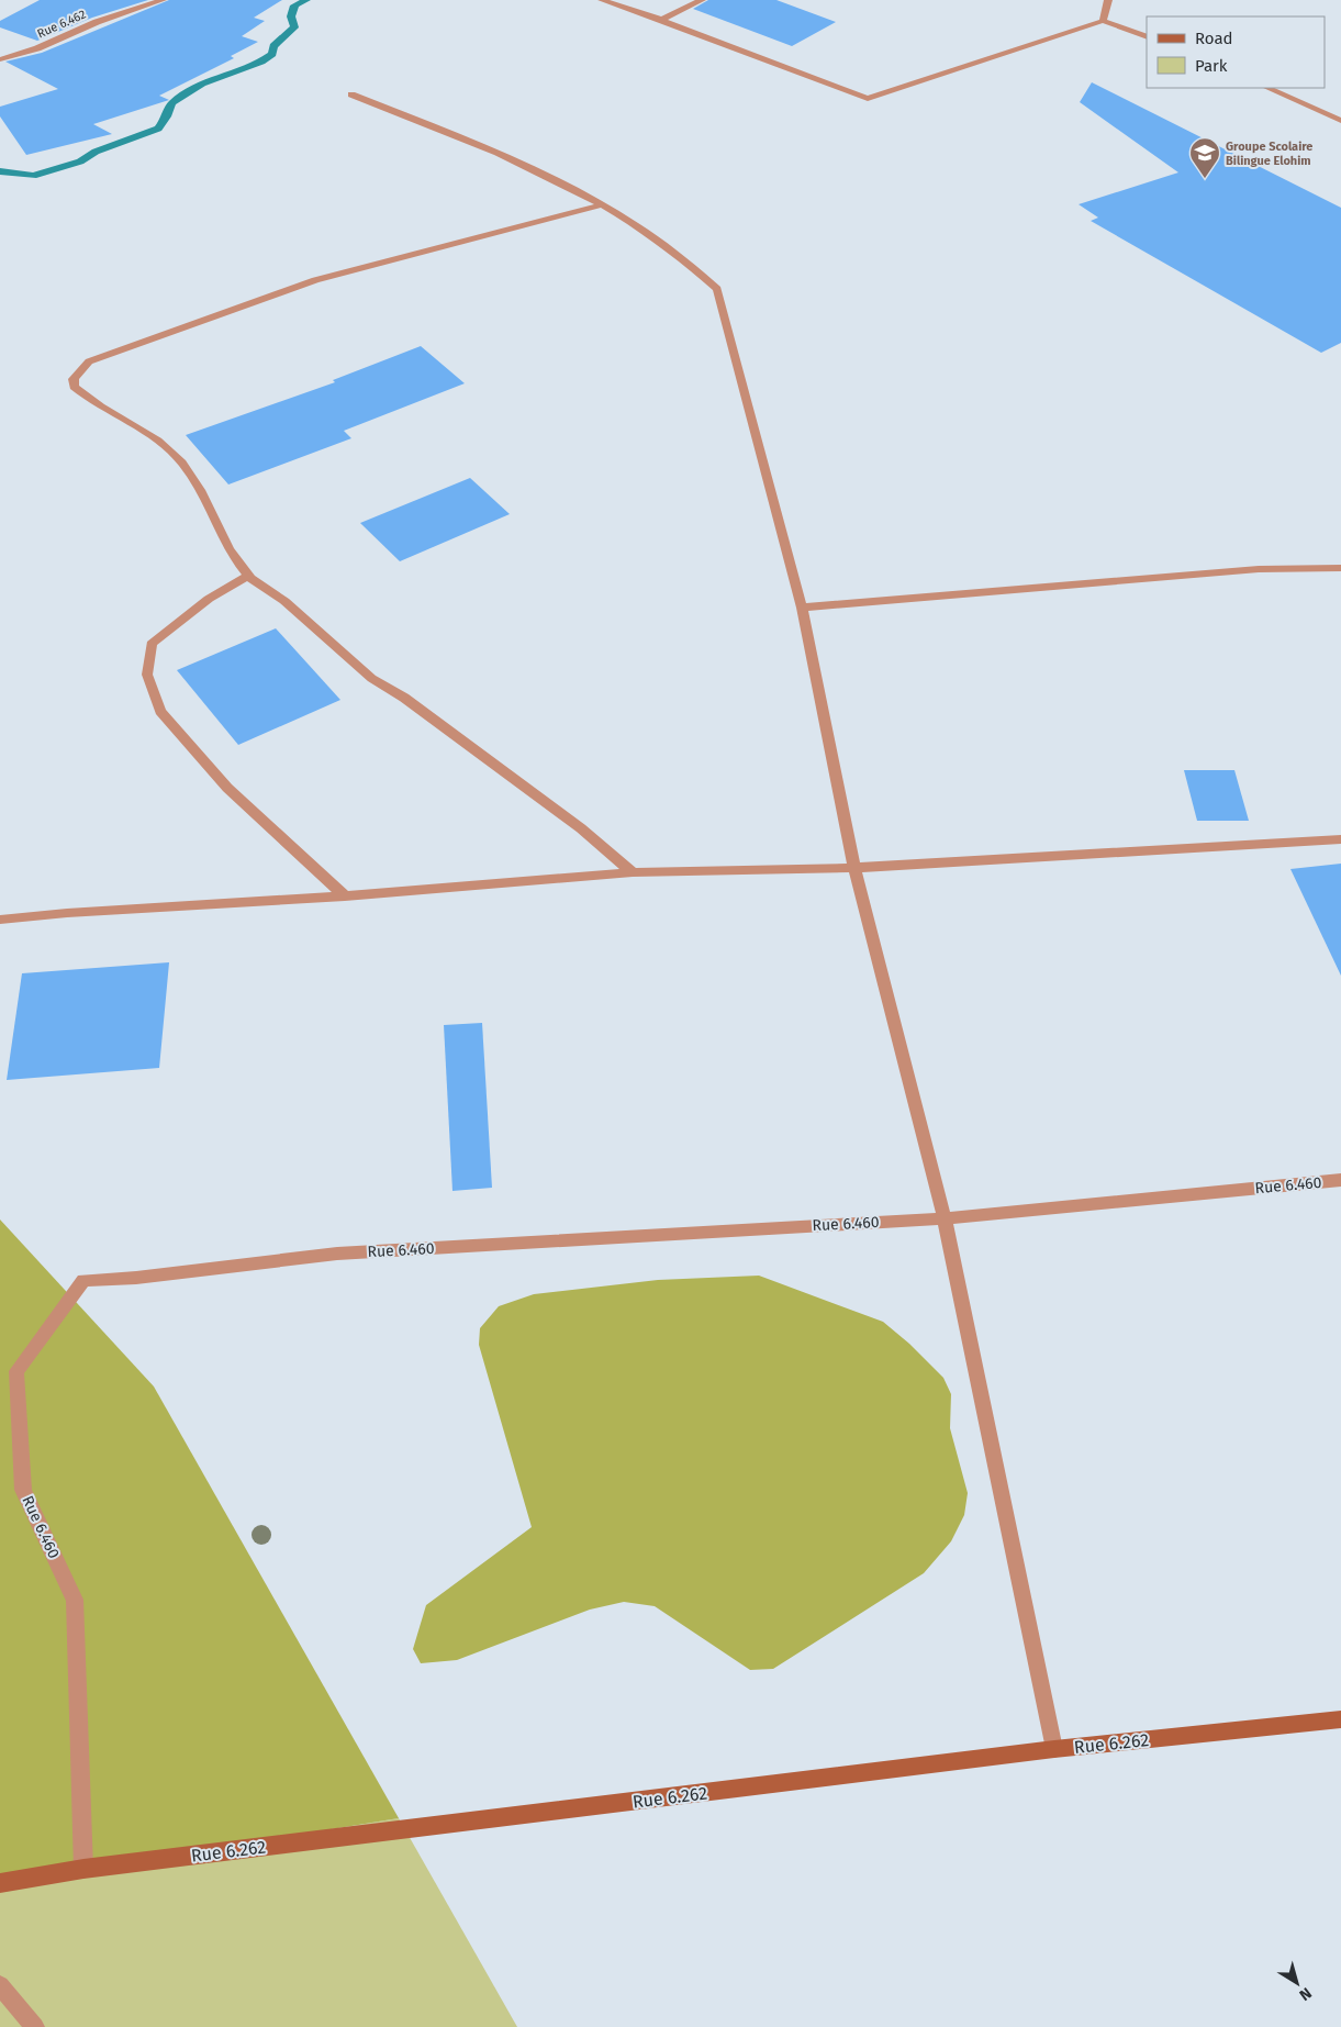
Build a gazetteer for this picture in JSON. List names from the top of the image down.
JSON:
{
  "streets": {
    "street": ["Rue 6.462", "Rue 6.460", "Rue 6.262"]
  },
  "crossings": [
    ["Rue 6.460", "Rue 6.262"]
  ],
  "places": {
    "school or university": ["Groupe Scolaire Bilingue Elohim"]
  },
  "legend": ["Road", "Park"],
  "north": "bottom right"
}
